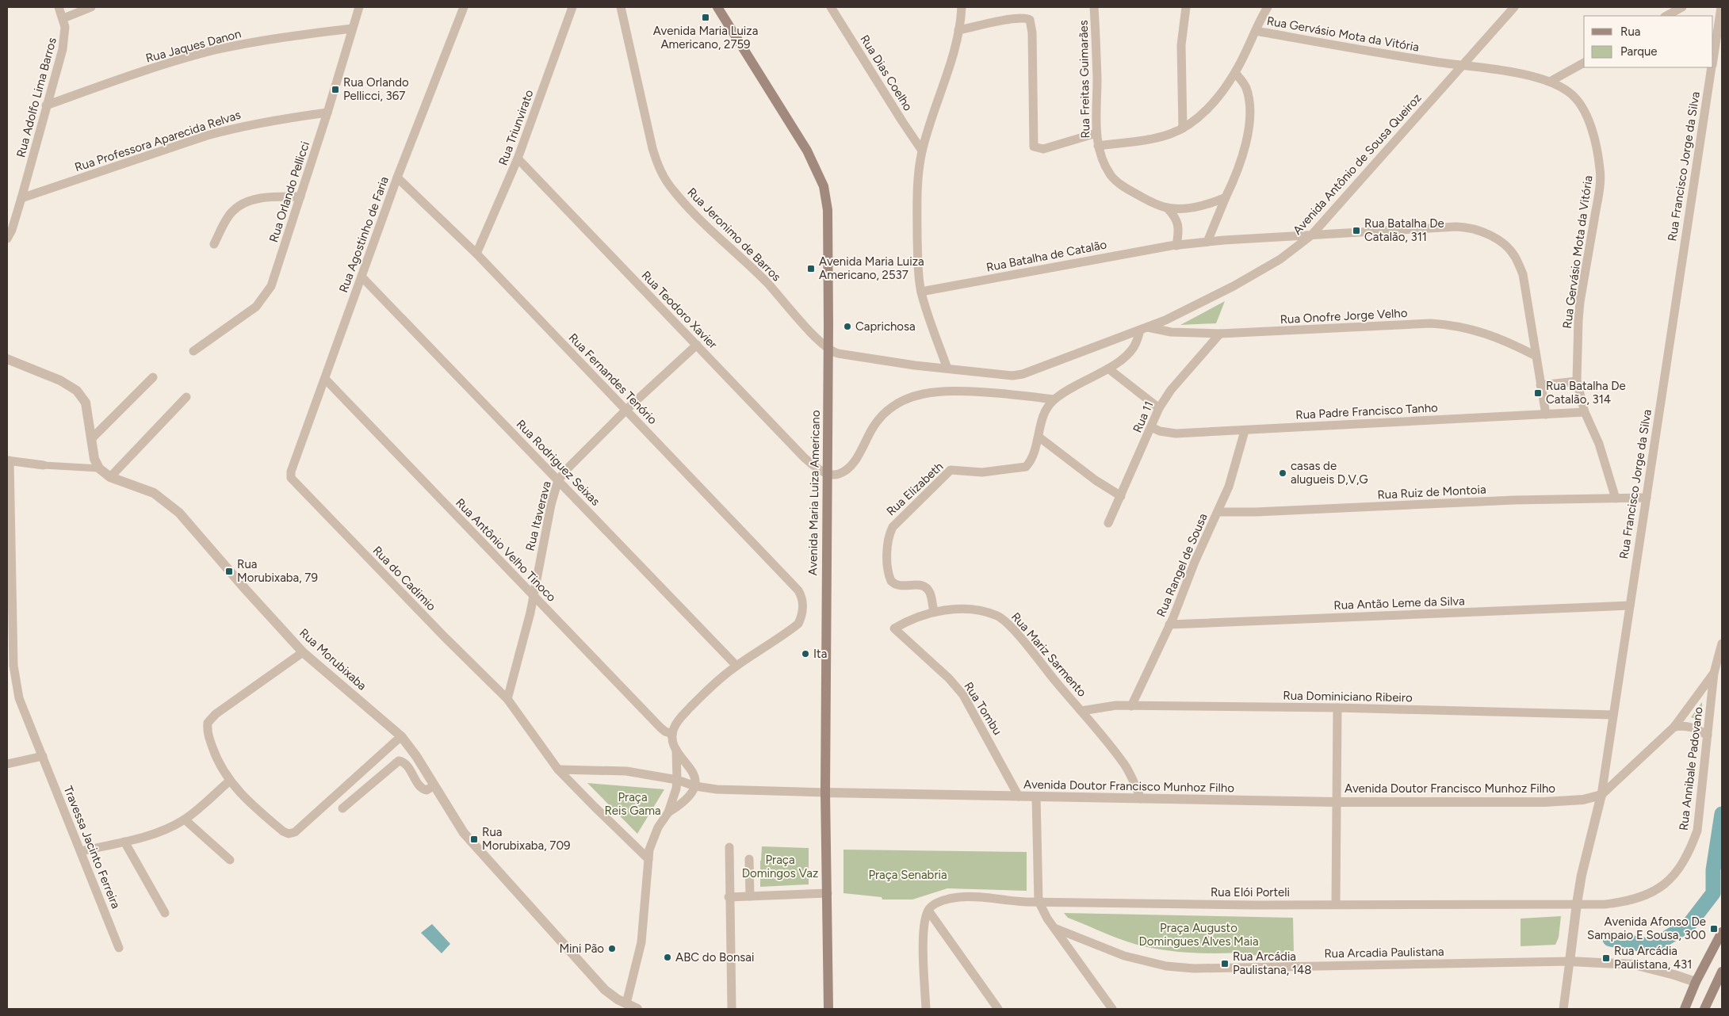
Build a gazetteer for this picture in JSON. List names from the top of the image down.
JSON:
{
  "streets": {
    "main road": ["Avenida Maria Luiza Americano"],
    "street": [
      "Rua Gervásio Mota da Vitória",
      "Rua Jaques Danon",
      "Rua Dias Coelho",
      "Rua Freitas Guimarães",
      "Rua Adolfo Lima Barros",
      "Rua Triunvirato",
      "Rua Professora Aparecida Relvas",
      "Avenida Antônio de Sousa Queiroz",
      "Rua Francisco Jorge da Silva",
      "Rua Orlando Pellicci",
      "Rua Agostinho de Faria",
      "Rua Jeronimo de Barros",
      "Rua Batalha de Catalão",
      "Rua Teodoro Xavier",
      "Rua Onofre Jorge Velho",
      "Rua Fernandes Tenório",
      "Rua Padre Francisco Tanho",
      "Rua 11",
      "Rua Rodriguez Seixas",
      "Rua Elizabeth",
      "Rua Ruiz de Montoia",
      "Rua Itaverava",
      "Rua Antônio Velho Tinoco",
      "Rua Rangel de Sousa",
      "Rua do Cadimio",
      "Rua Antão Leme da Silva",
      "Rua Mariz Sarmento",
      "Rua Morubixaba",
      "Rua Dominiciano Ribeiro",
      "Rua Tombu",
      "Rua Annibale Padovano",
      "Avenida Doutor Francisco Munhoz Filho",
      "Travessa Jacinto Ferreira",
      "Rua Elói Porteli",
      "Rua Arcadia Paulistana"
    ]
  },
  "crossings": [
    ["Rua Gervásio Mota da Vitória", "Avenida Antônio de Sousa Queiroz"],
    ["Rua Gervásio Mota da Vitória", "Rua Padre Francisco Tanho"],
    ["Rua Gervásio Mota da Vitória", "Rua Ruiz de Montoia"],
    ["Rua Jaques Danon", "Rua Adolfo Lima Barros"],
    ["Rua Jaques Danon", "Rua Orlando Pellicci"],
    ["Rua Adolfo Lima Barros", "Rua Professora Aparecida Relvas"],
    ["Rua Triunvirato", "Rua Teodoro Xavier"],
    ["Rua Triunvirato", "Rua Fernandes Tenório"],
    ["Rua Professora Aparecida Relvas", "Rua Orlando Pellicci"],
    ["Avenida Antônio de Sousa Queiroz", "Rua Jeronimo de Barros"],
    ["Avenida Antônio de Sousa Queiroz", "Rua Batalha de Catalão"],
    ["Avenida Antônio de Sousa Queiroz", "Rua Onofre Jorge Velho"],
    ["Avenida Antônio de Sousa Queiroz", "Rua Elizabeth"],
    ["Avenida Antônio de Sousa Queiroz", "Avenida Maria Luiza Americano"],
    ["Rua Francisco Jorge da Silva", "Rua Ruiz de Montoia"],
    ["Rua Francisco Jorge da Silva", "Rua Antão Leme da Silva"],
    ["Rua Francisco Jorge da Silva", "Rua Dominiciano Ribeiro"],
    ["Rua Francisco Jorge da Silva", "Rua Annibale Padovano"],
    ["Rua Francisco Jorge da Silva", "Avenida Doutor Francisco Munhoz Filho"],
    ["Rua Francisco Jorge da Silva", "Rua Elói Porteli"],
    ["Rua Francisco Jorge da Silva", "Rua Arcadia Paulistana"],
    ["Rua Agostinho de Faria", "Rua Fernandes Tenório"],
    ["Rua Agostinho de Faria", "Rua Rodriguez Seixas"],
    ["Rua Agostinho de Faria", "Rua Antônio Velho Tinoco"],
    ["Rua Agostinho de Faria", "Rua do Cadimio"],
    ["Rua Jeronimo de Barros", "Avenida Maria Luiza Americano"],
    ["Rua Batalha de Catalão", "Rua Onofre Jorge Velho"],
    ["Rua Batalha de Catalão", "Rua Padre Francisco Tanho"],
    ["Rua Teodoro Xavier", "Avenida Maria Luiza Americano"],
    ["Rua Teodoro Xavier", "Rua Itaverava"],
    ["Rua Onofre Jorge Velho", "Rua 11"],
    ["Rua Onofre Jorge Velho", "Rua Elizabeth"],
    ["Rua Fernandes Tenório", "Rua Rodriguez Seixas"],
    ["Rua Fernandes Tenório", "Rua Itaverava"],
    ["Rua Padre Francisco Tanho", "Rua 11"],
    ["Rua Padre Francisco Tanho", "Rua Rangel de Sousa"],
    ["Rua Rodriguez Seixas", "Rua Itaverava"],
    ["Rua Elizabeth", "Rua Mariz Sarmento"],
    ["Rua Ruiz de Montoia", "Rua Rangel de Sousa"],
    ["Avenida Maria Luiza Americano", "Avenida Doutor Francisco Munhoz Filho"],
    ["Rua Itaverava", "Rua Antônio Velho Tinoco"],
    ["Rua Itaverava", "Rua do Cadimio"],
    ["Rua Rangel de Sousa", "Rua Antão Leme da Silva"],
    ["Rua Rangel de Sousa", "Rua Dominiciano Ribeiro"],
    ["Rua do Cadimio", "Avenida Doutor Francisco Munhoz Filho"],
    ["Rua Mariz Sarmento", "Rua Dominiciano Ribeiro"],
    ["Rua Mariz Sarmento", "Rua Tombu"],
    ["Rua Mariz Sarmento", "Avenida Doutor Francisco Munhoz Filho"],
    ["Rua Tombu", "Avenida Doutor Francisco Munhoz Filho"],
    ["Rua Annibale Padovano", "Avenida Doutor Francisco Munhoz Filho"],
    ["Rua Annibale Padovano", "Rua Elói Porteli"]
  ],
  "parks": [
    "Praça Reis Gama",
    "Praça Domingos Vaz",
    "Praça Senabria",
    "Praça Augusto Domingues Alves Maia"
  ],
  "places": {
    "transit": [
      "Avenida Maria Luiza Americano, 2759",
      "Rua Orlando Pellicci, 367",
      "Rua Batalha De Catalão, 311",
      "Avenida Maria Luiza Americano, 2537",
      "Rua Batalha De Catalão, 314",
      "Rua Morubixaba, 79",
      "Rua Morubixaba, 709",
      "Avenida Afonso De Sampaio E Sousa, 300",
      "Rua Arcádia Paulistana, 431",
      "Rua Arcádia Paulistana, 148"
    ],
    "other": [
      "Caprichosa",
      "casas de alugueis D,V,G",
      "Ita",
      "Mini Pão",
      "ABC do Bonsai"
    ]
  },
  "legend": ["Rua", "Parque"]
}
